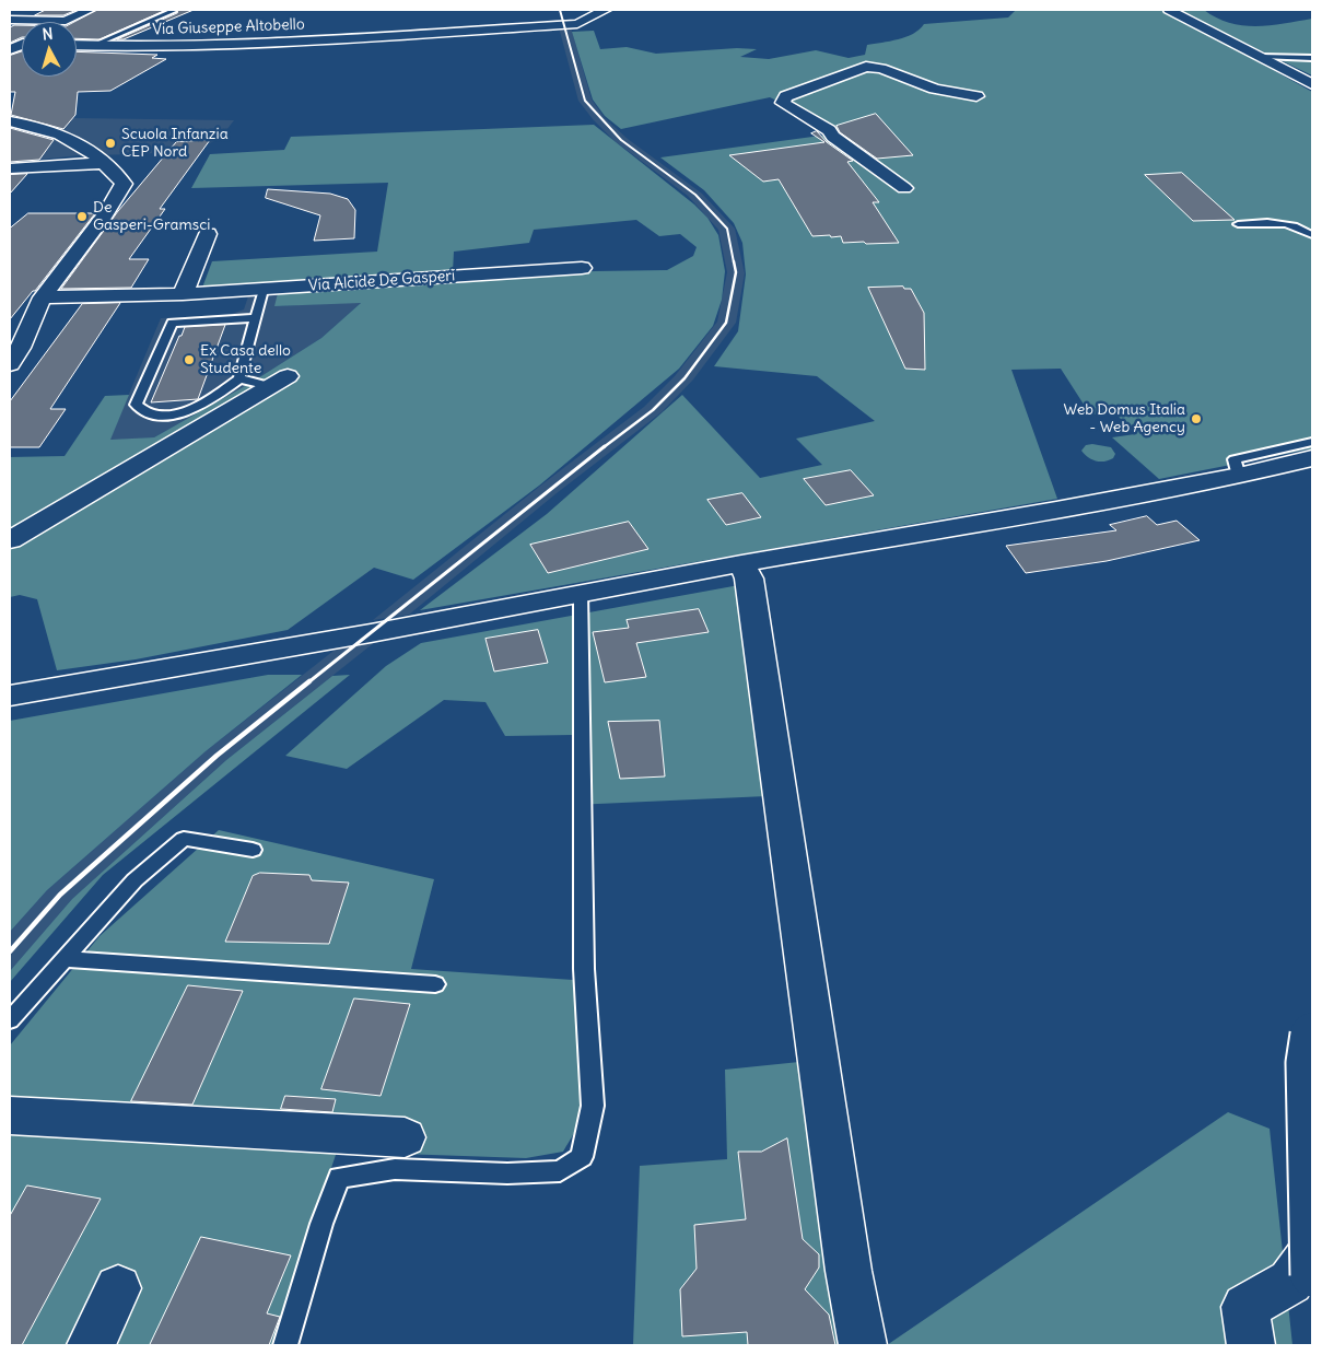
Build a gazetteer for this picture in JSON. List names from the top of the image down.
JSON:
{
  "streets": {
    "street": ["Via Giuseppe Altobello", "Via Alcide De Gasperi"]
  },
  "places": [
    "Scuola Infanzia CEP Nord",
    "De Gasperi-Gramsci",
    "Ex Casa dello Studente",
    "Web Domus Italia - Web Agency"
  ],
  "north": "top"
}
